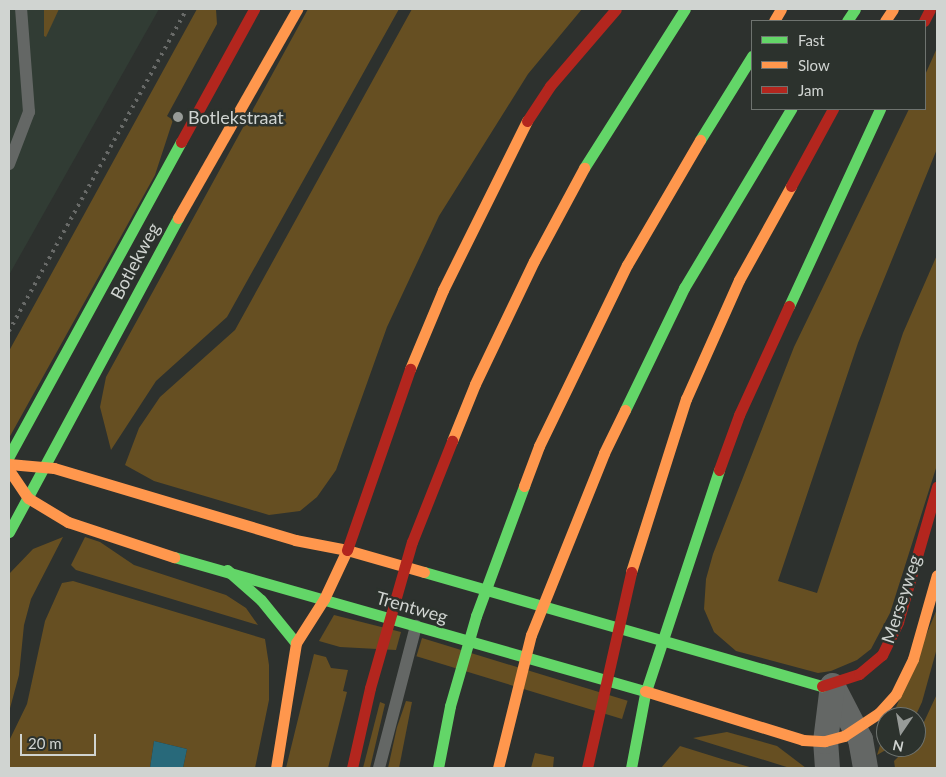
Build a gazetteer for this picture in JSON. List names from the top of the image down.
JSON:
{
  "streets": {
    "main road": ["Botlekweg", "Merseyweg", "Trentweg"]
  },
  "crossings": [
    ["Botlekweg", "Trentweg"],
    ["Merseyweg", "Trentweg"]
  ],
  "places": ["Botlekstraat"],
  "legend": ["Fast", "Slow", "Jam"],
  "scale_bar": "20 m",
  "north": "bottom"
}
